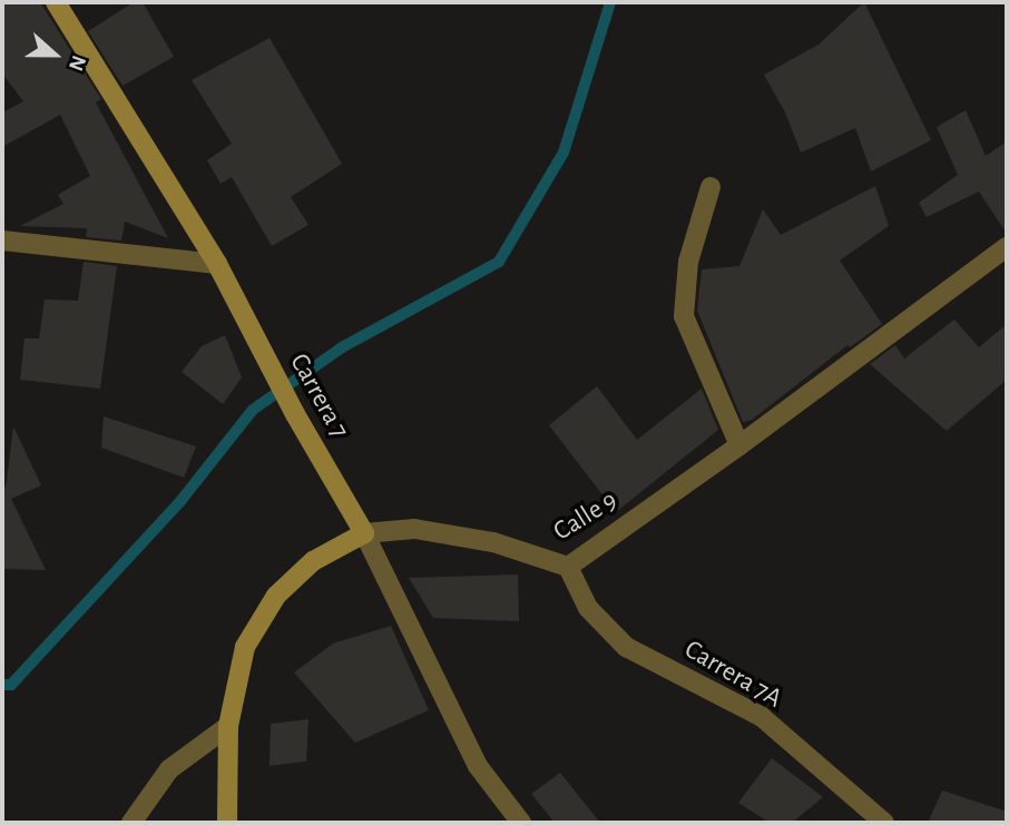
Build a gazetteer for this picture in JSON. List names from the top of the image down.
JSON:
{
  "streets": {
    "street": ["Carrera 7", "Calle 9", "Carrera 7A"]
  },
  "crossings": [
    ["Carrera 7", "Calle 9"],
    ["Calle 9", "Carrera 7A"]
  ],
  "north": "right"
}
